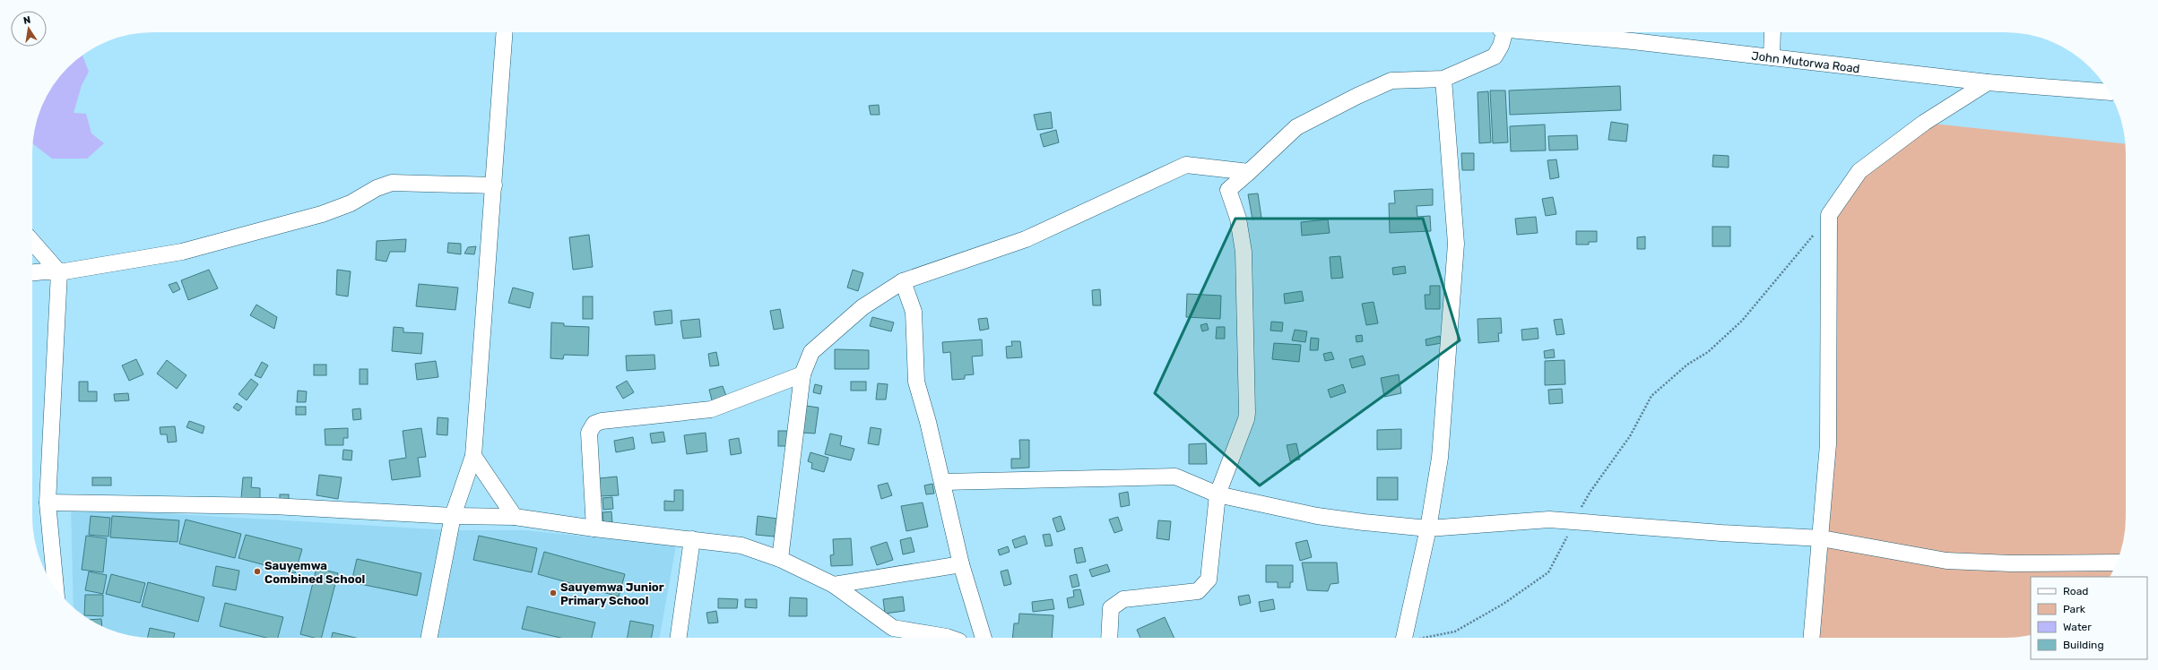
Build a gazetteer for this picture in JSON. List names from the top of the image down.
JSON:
{
  "streets": {
    "street": ["John Mutorwa Road"]
  },
  "places": ["Sauyemwa Combined School", "Sauyemwa Junior Primary School"],
  "legend": [
    "Road",
    "Park",
    "Water",
    "Building"
  ],
  "north": "top"
}
